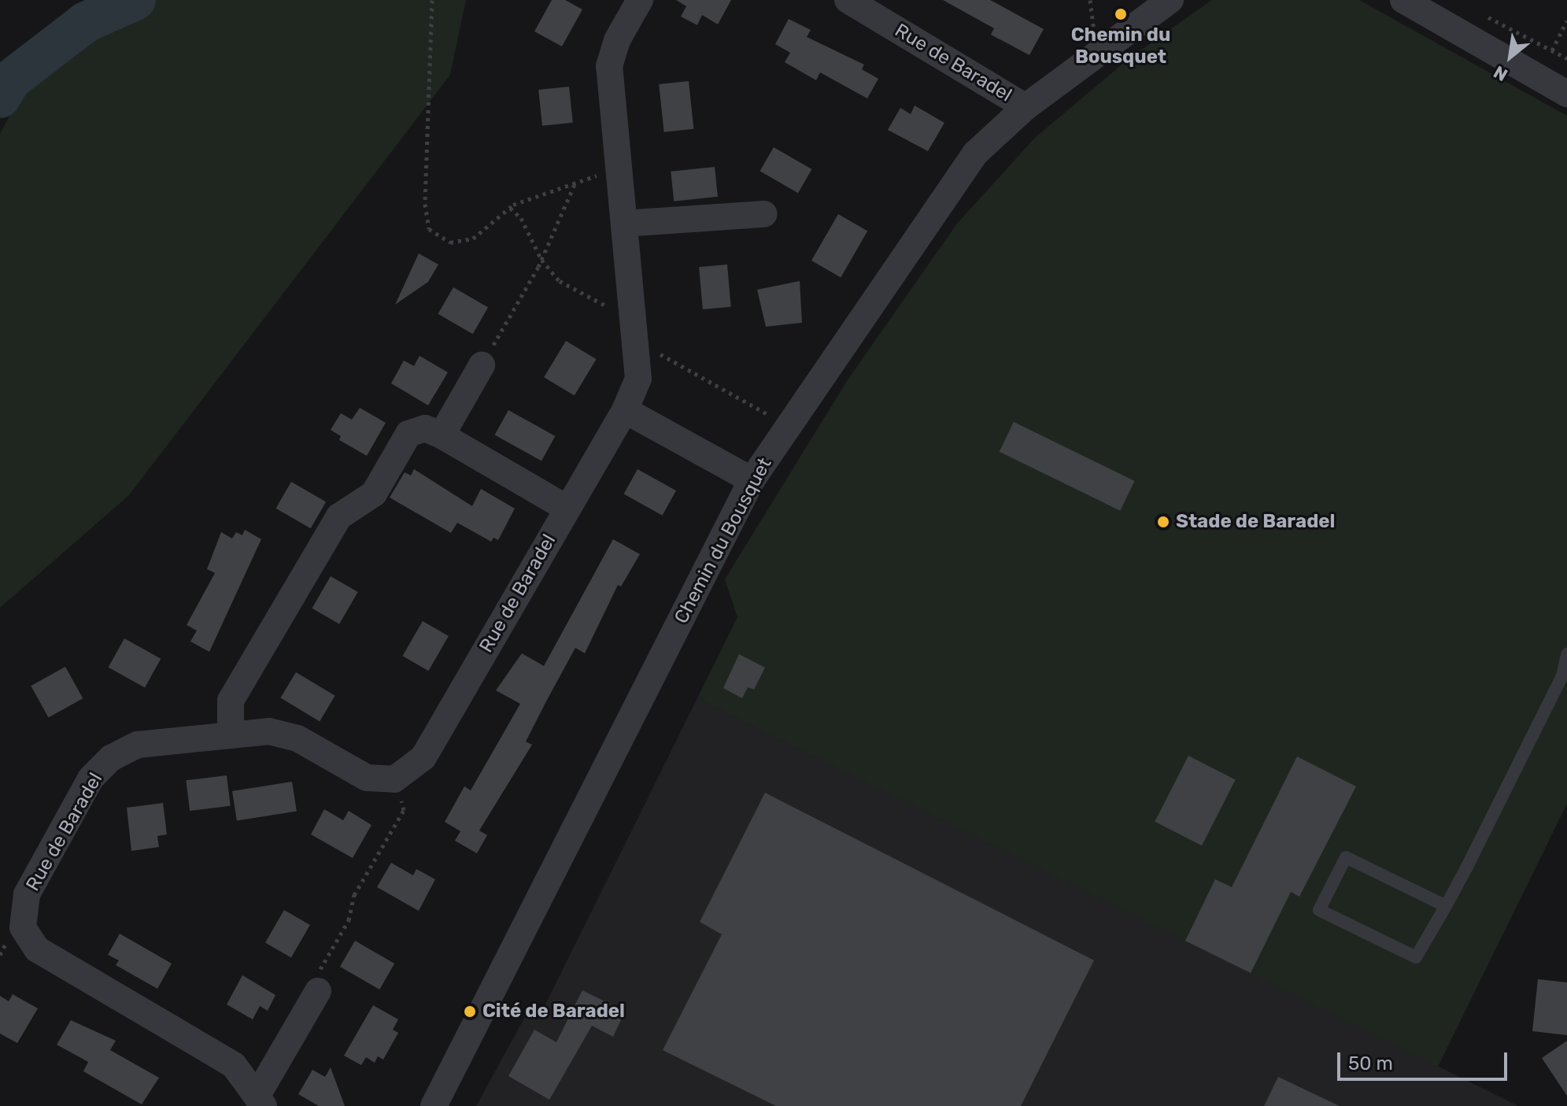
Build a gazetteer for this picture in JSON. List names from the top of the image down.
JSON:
{
  "streets": {
    "street": ["Rue de Baradel", "Chemin du Bousquet"]
  },
  "crossings": [
    ["Rue de Baradel", "Chemin du Bousquet"]
  ],
  "places": ["Chemin du Bousquet", "Stade de Baradel", "Cité de Baradel"],
  "scale_bar": "50 m",
  "north": "bottom left"
}
